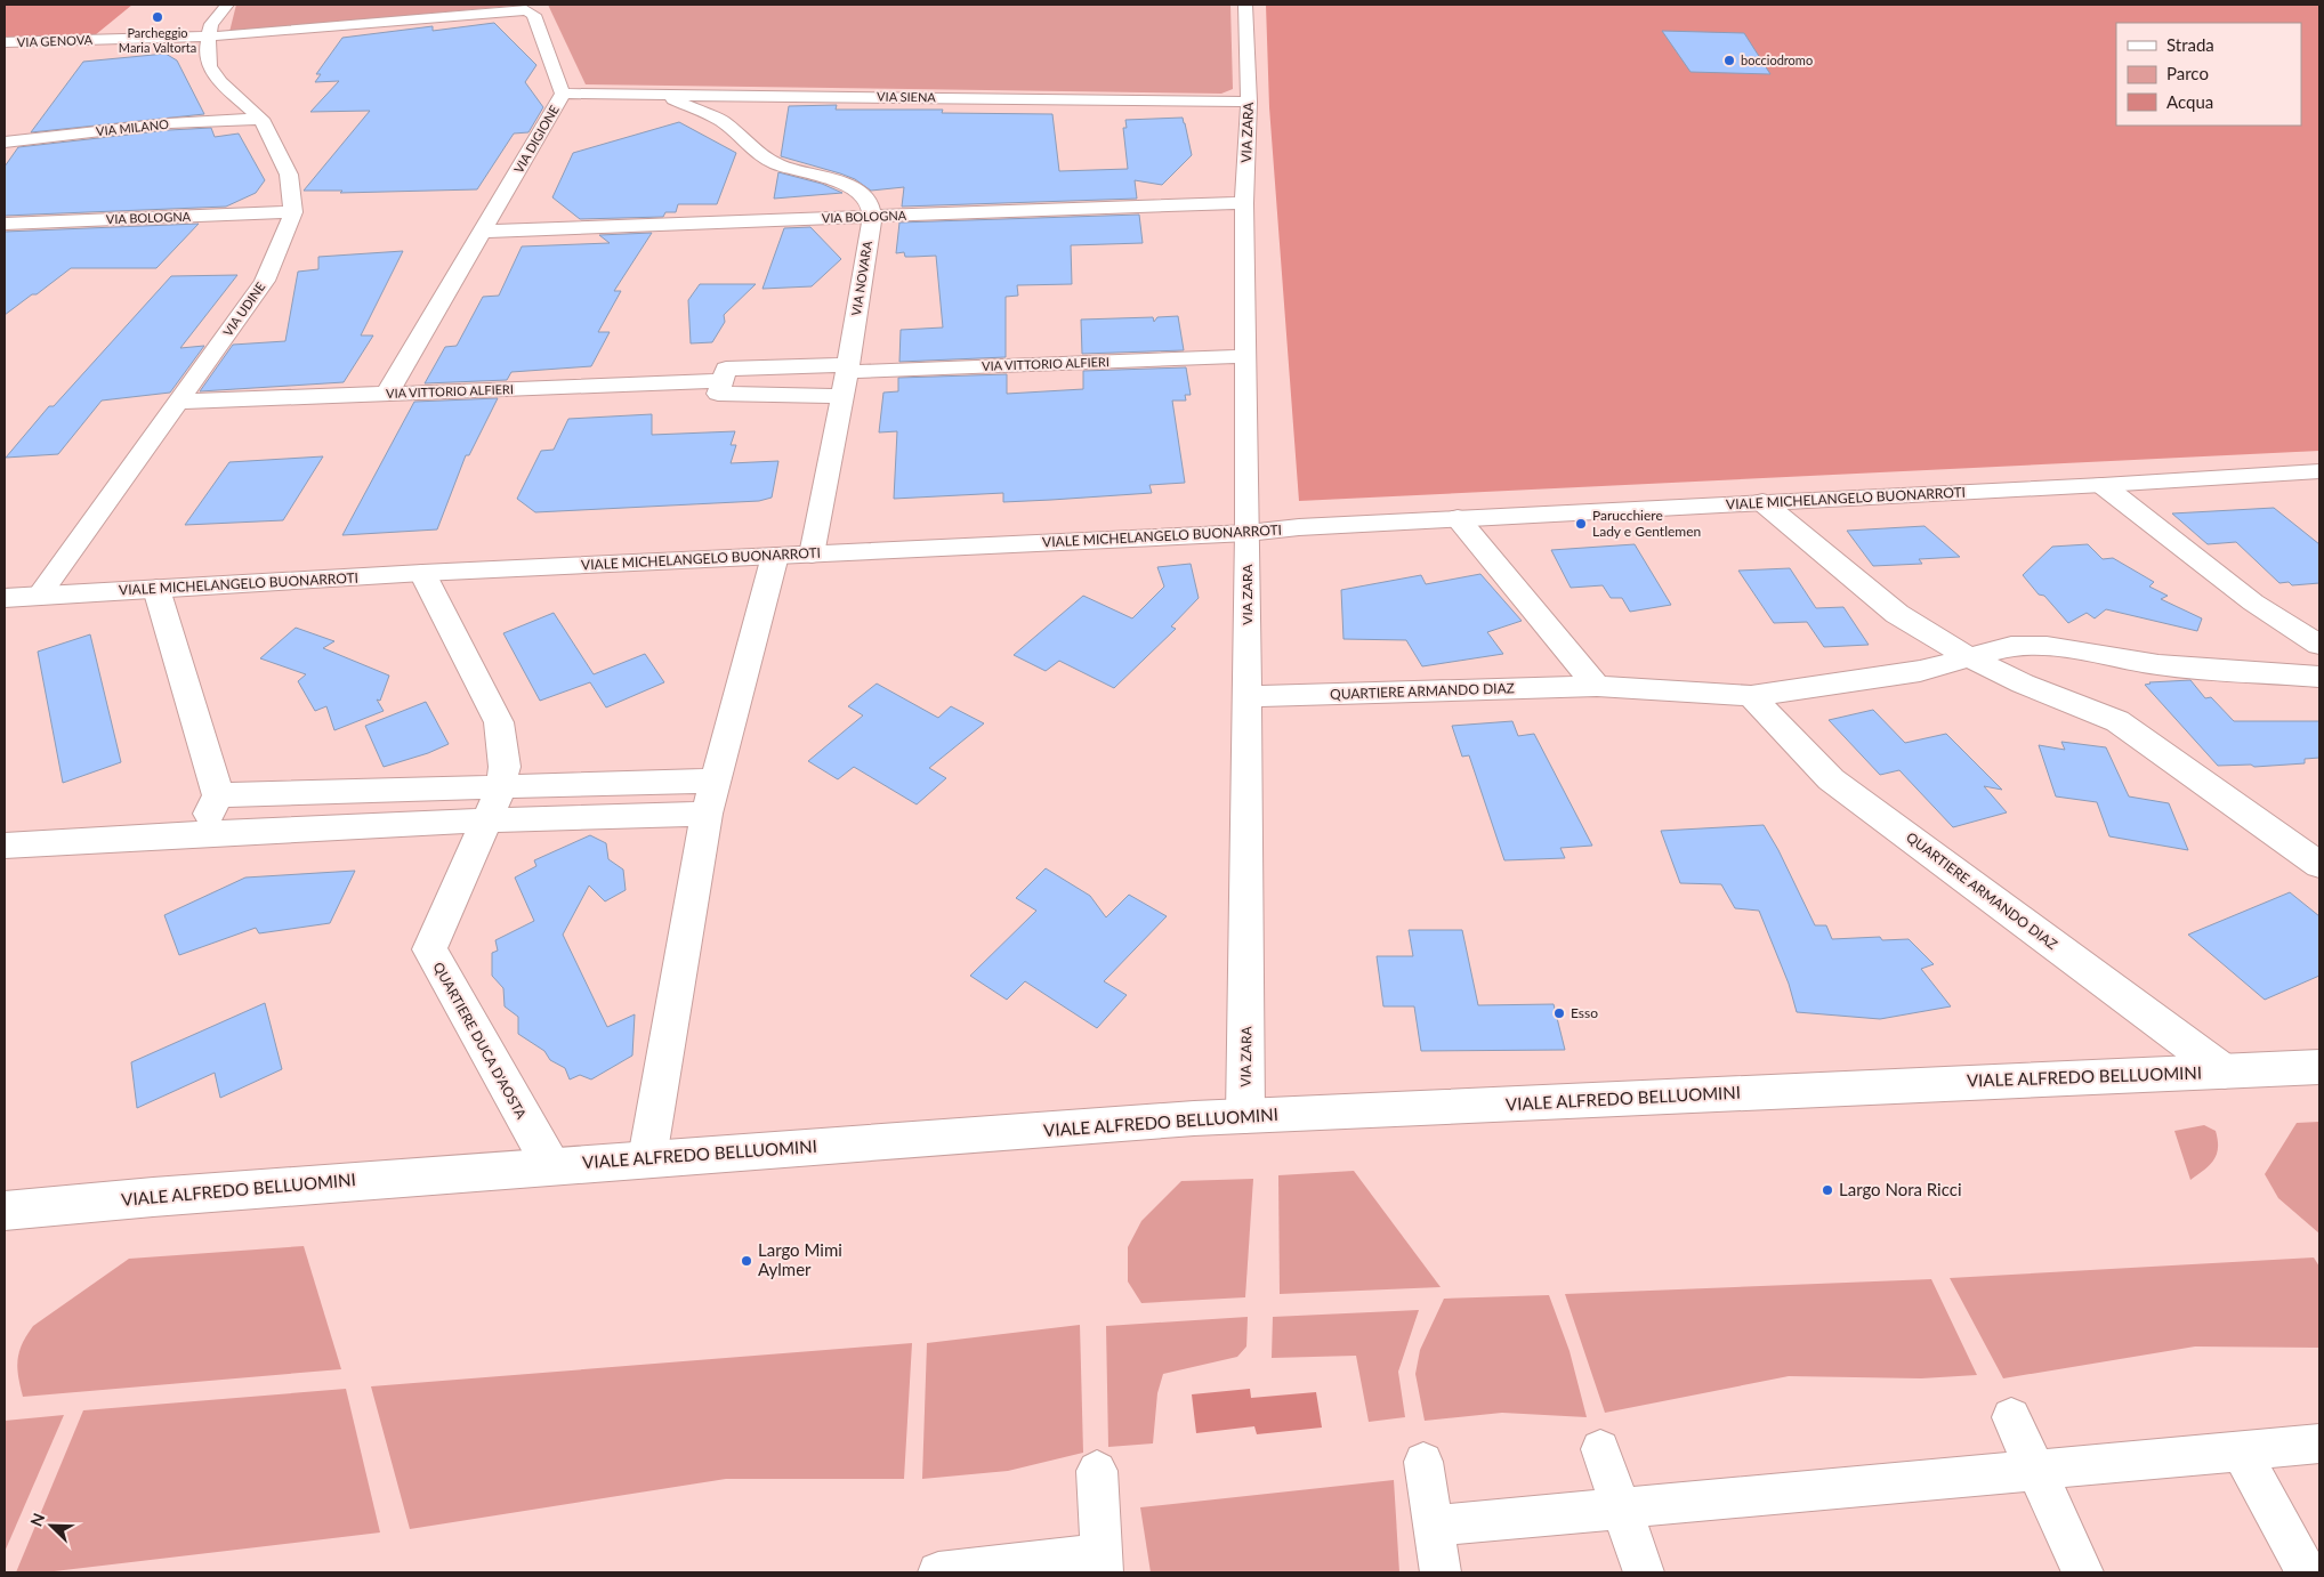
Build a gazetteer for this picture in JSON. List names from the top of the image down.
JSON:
{
  "streets": {
    "street": [
      "VIA GENOVA",
      "VIA SIENA",
      "VIA MILANO",
      "VIA ZARA",
      "VIA DIGIONE",
      "VIA BOLOGNA",
      "VIA NOVARA",
      "VIA UDINE",
      "VIA VITTORIO ALFIERI",
      "VIALE MICHELANGELO BUONARROTI",
      "QUARTIERE ARMANDO DIAZ",
      "QUARTIERE DUCA D'AOSTA",
      "VIALE ALFREDO BELLUOMINI"
    ]
  },
  "crossings": [
    ["VIA GENOVA", "VIA DIGIONE"],
    ["VIA GENOVA", "VIA UDINE"],
    ["VIA SIENA", "VIA ZARA"],
    ["VIA SIENA", "VIA DIGIONE"],
    ["VIA MILANO", "VIA UDINE"],
    ["VIA ZARA", "VIA BOLOGNA"],
    ["VIA ZARA", "VIA VITTORIO ALFIERI"],
    ["VIA ZARA", "VIALE MICHELANGELO BUONARROTI"],
    ["VIA ZARA", "QUARTIERE ARMANDO DIAZ"],
    ["VIA ZARA", "VIALE ALFREDO BELLUOMINI"],
    ["VIA DIGIONE", "VIA BOLOGNA"],
    ["VIA DIGIONE", "VIA UDINE"],
    ["VIA DIGIONE", "VIA VITTORIO ALFIERI"],
    ["VIA BOLOGNA", "VIA NOVARA"],
    ["VIA BOLOGNA", "VIA UDINE"],
    ["VIA NOVARA", "VIA VITTORIO ALFIERI"],
    ["VIA NOVARA", "VIALE MICHELANGELO BUONARROTI"],
    ["VIA UDINE", "VIA VITTORIO ALFIERI"],
    ["VIA UDINE", "VIALE MICHELANGELO BUONARROTI"],
    ["VIALE MICHELANGELO BUONARROTI", "QUARTIERE DUCA D'AOSTA"],
    ["QUARTIERE ARMANDO DIAZ", "VIALE ALFREDO BELLUOMINI"],
    ["QUARTIERE DUCA D'AOSTA", "VIALE ALFREDO BELLUOMINI"]
  ],
  "places": [
    "Parcheggio Maria Valtorta",
    "bocciodromo",
    "Parucchiere Lady e Gentlemen",
    "Esso",
    "Largo Nora Ricci",
    "Largo Mimi Aylmer"
  ],
  "legend": ["Strada", "Parco", "Acqua"],
  "north": "top left"
}
